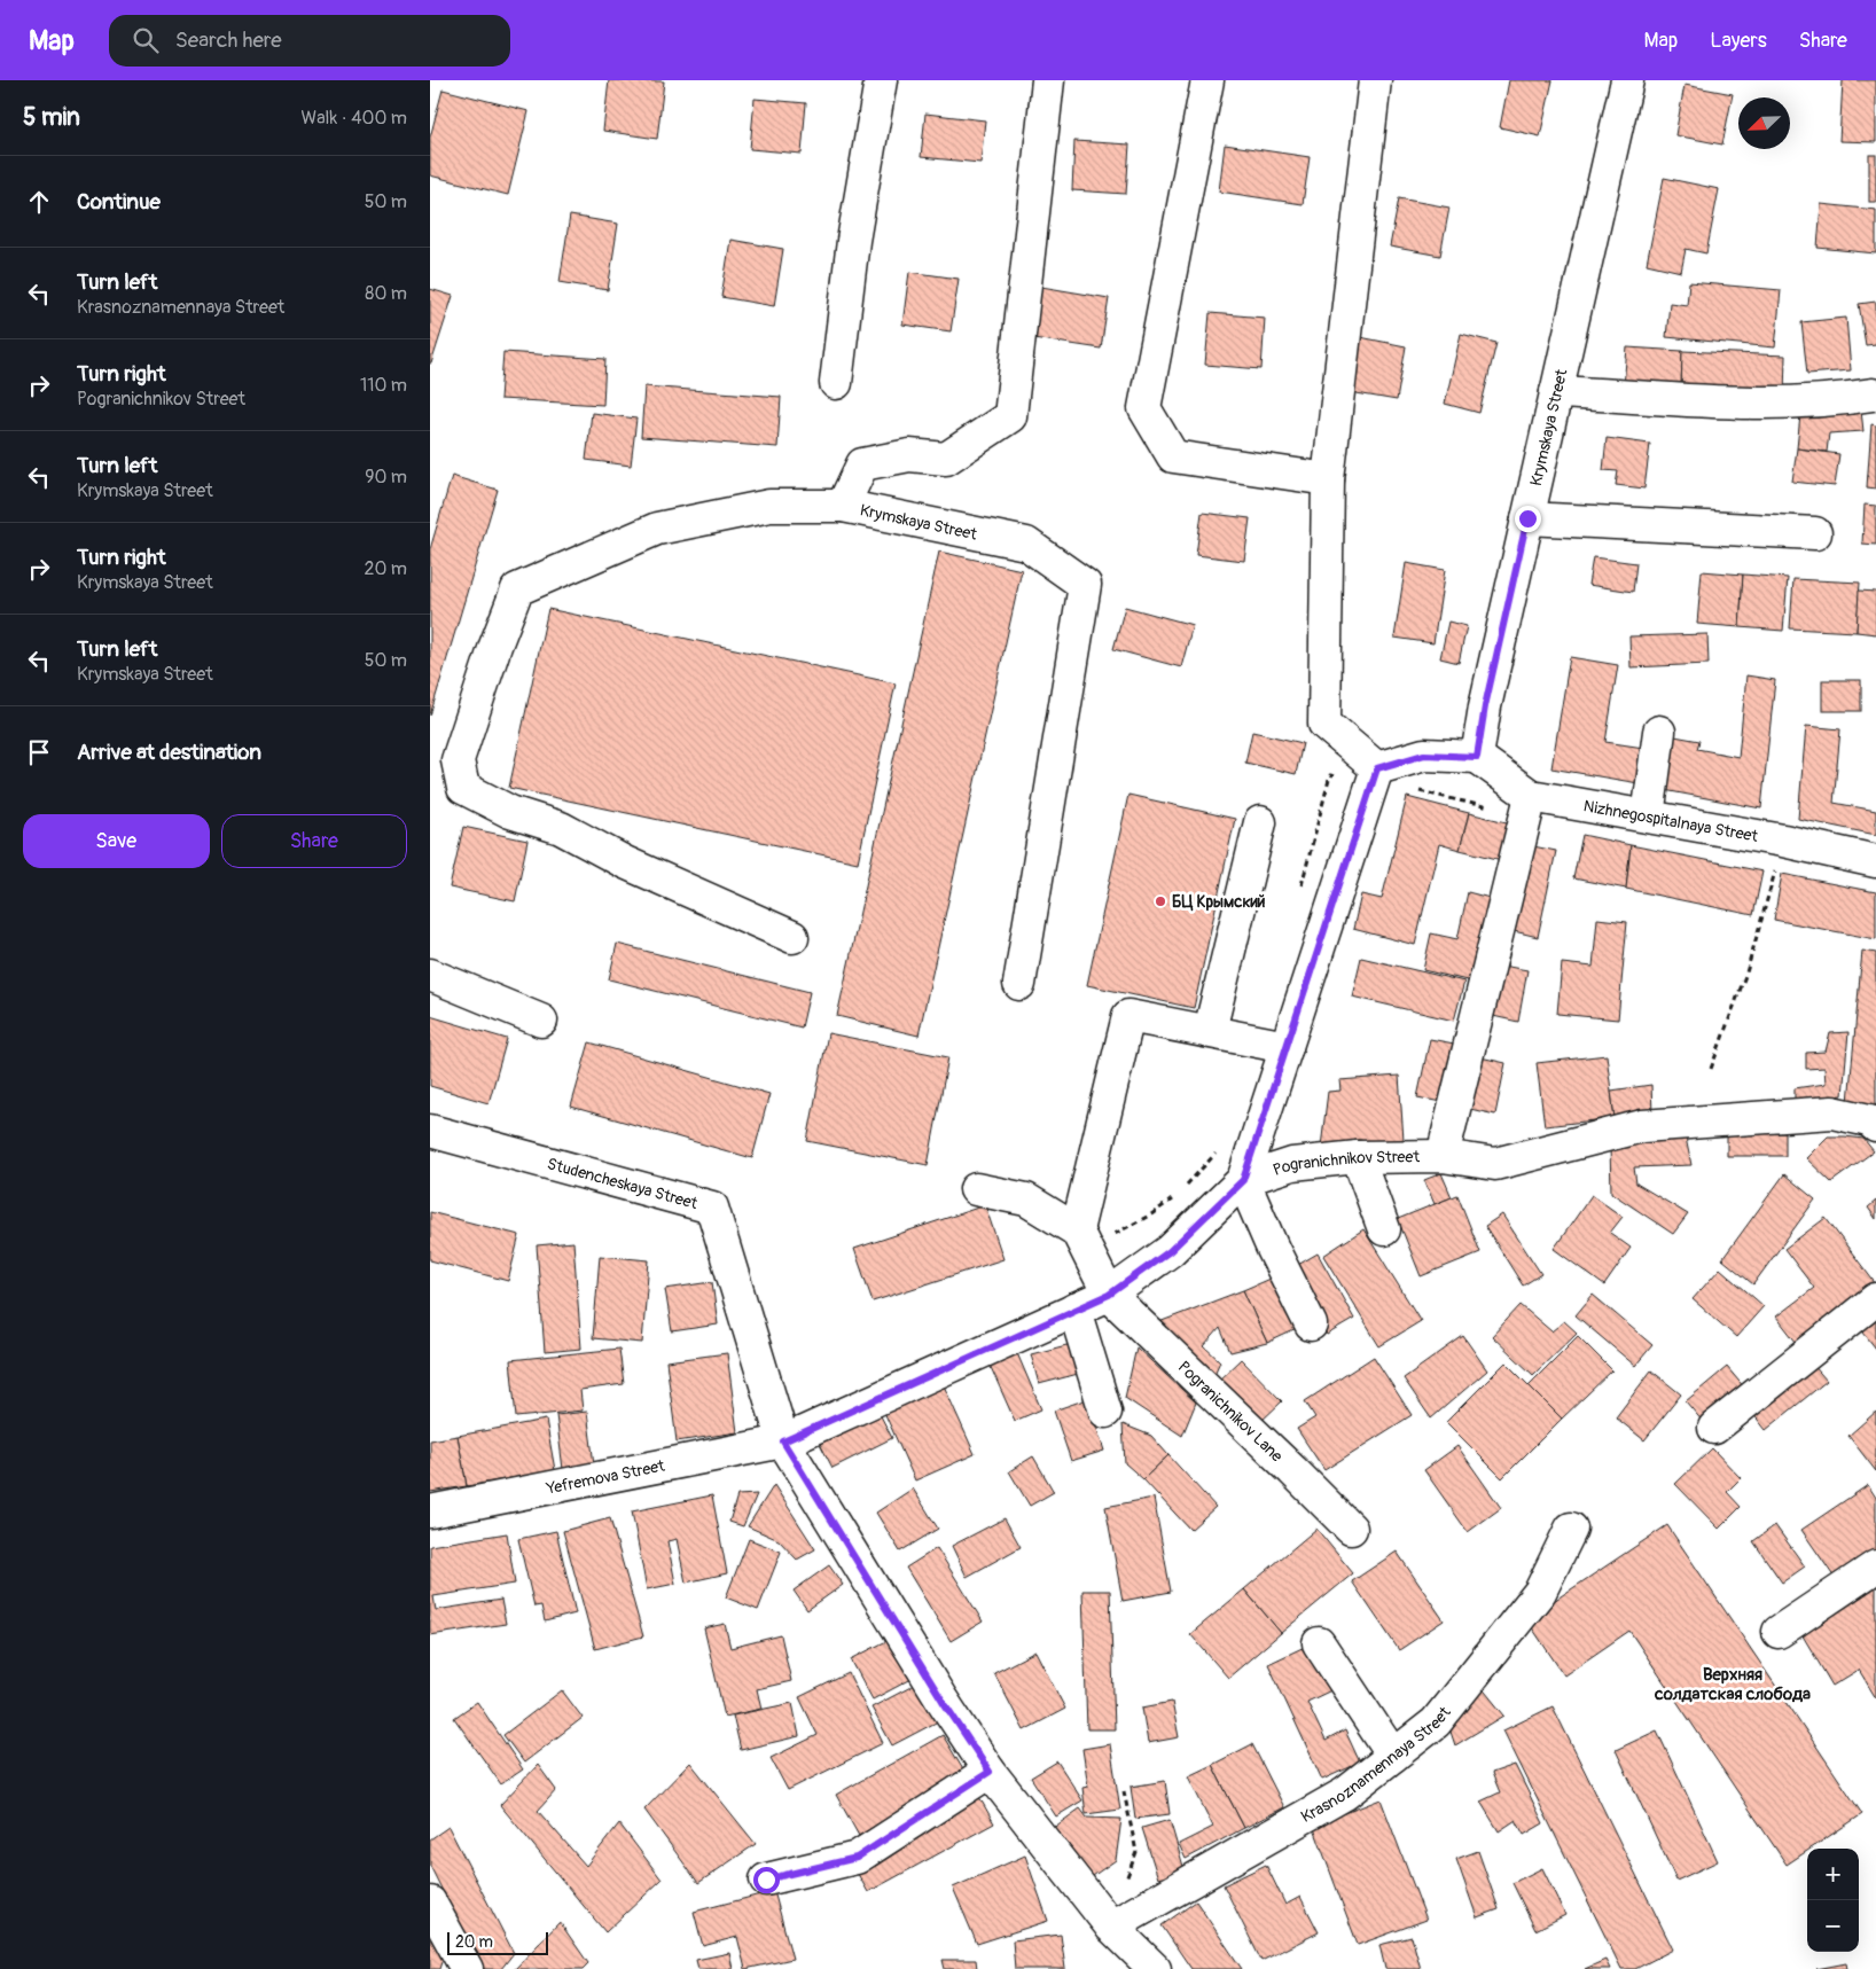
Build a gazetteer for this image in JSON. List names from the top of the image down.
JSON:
{
  "streets": {
    "street": [
      "Krymskaya Street",
      "Nizhnegospitalnaya Street",
      "Pogranichnikov Street",
      "Studencheskaya Street",
      "Pogranichnikov Lane",
      "Yefremova Street",
      "Krasnoznamennaya Street"
    ]
  },
  "crossings": [
    ["Krymskaya Street", "Nizhnegospitalnaya Street"],
    ["Pogranichnikov Street", "Studencheskaya Street"],
    ["Pogranichnikov Street", "Pogranichnikov Lane"],
    ["Pogranichnikov Street", "Yefremova Street"],
    ["Studencheskaya Street", "Yefremova Street"]
  ],
  "districts": ["Верхняя солдатская слобода"],
  "places": ["БЦ Крымский"],
  "scale_bar": "20 m",
  "north": "bottom left",
  "page": {
    "header": "Map",
    "search": "Search here",
    "nav": ["Map", "Layers", "Share"],
    "heading": ["5 min", "Walk · 400 m"],
    "list": [
      ["Continue", "50 m"],
      ["Turn left", "Krasnoznamennaya Street", "80 m"],
      ["Turn right", "Pogranichnikov Street", "110 m"],
      ["Turn left", "Krymskaya Street", "90 m"],
      ["Turn right", "Krymskaya Street", "20 m"],
      ["Turn left", "Krymskaya Street", "50 m"],
      "Arrive at destination"
    ],
    "buttons": ["Save", "Share"],
    "map_buttons": ["+", "−"],
    "scale": "20 m"
  }
}
